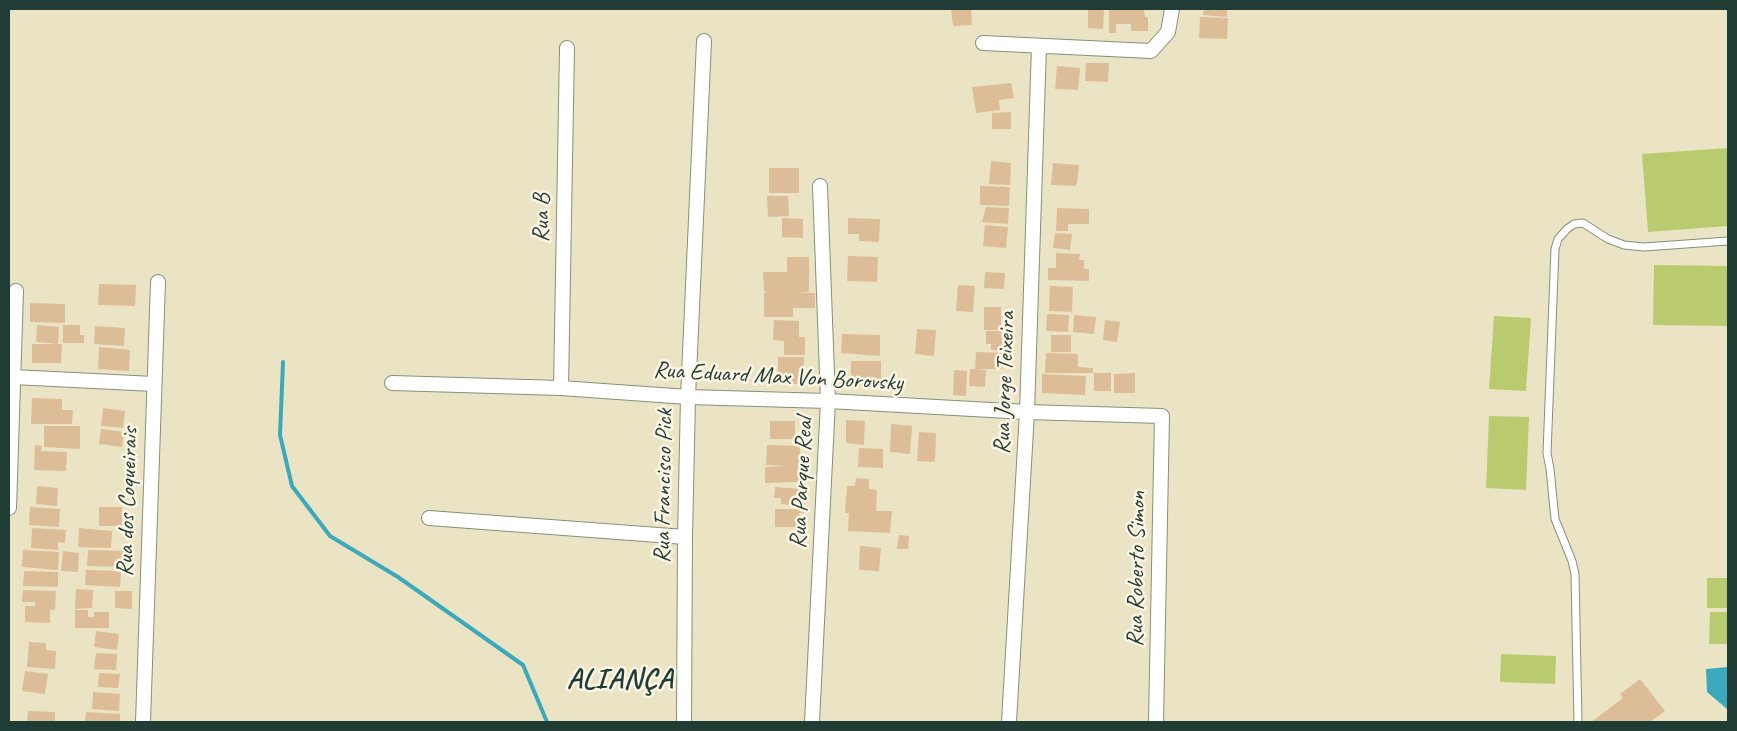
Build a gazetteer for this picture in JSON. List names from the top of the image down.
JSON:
{
  "streets": {
    "street": [
      "Rua B",
      "Rua Eduard Max Von Borovsky",
      "Rua Jorge Teixeira",
      "Rua Parque Real",
      "Rua Francisco Pick",
      "Rua dos Coqueirais",
      "Rua Roberto Simon"
    ]
  },
  "crossings": [
    ["Rua B", "Rua Eduard Max Von Borovsky"],
    ["Rua Eduard Max Von Borovsky", "Rua Jorge Teixeira"],
    ["Rua Eduard Max Von Borovsky", "Rua Parque Real"],
    ["Rua Eduard Max Von Borovsky", "Rua Francisco Pick"],
    ["Rua Eduard Max Von Borovsky", "Rua Roberto Simon"]
  ],
  "districts": ["ALIANÇA"]
}
